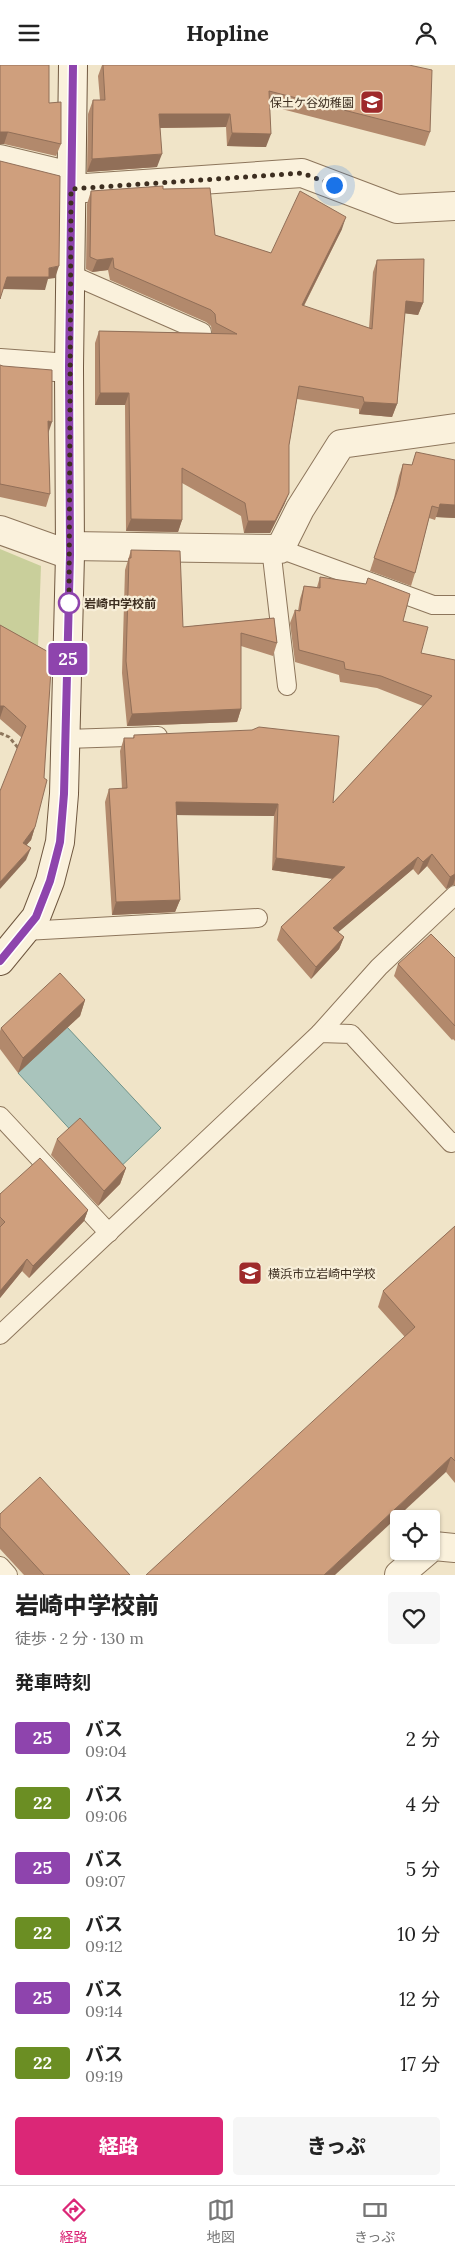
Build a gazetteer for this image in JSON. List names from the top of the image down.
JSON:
{
  "places": {
    "school or university": ["保土ケ谷幼稚園", "横浜市立岩崎中学校"],
    "other": ["岩崎中学校前"]
  },
  "lines": ["bus line 25"],
  "page": {
    "header": "Hopline",
    "on_map": "25",
    "heading": [
      ["岩崎中学校前", "徒歩 · 2 分 · 130 m"],
      "発車時刻"
    ],
    "list": [
      {
        "mark": "25",
        "name": "バス",
        "note": "09:04",
        "value": "2 分"
      },
      {
        "mark": "22",
        "name": "バス",
        "note": "09:06",
        "value": "4 分"
      },
      {
        "mark": "25",
        "name": "バス",
        "note": "09:07",
        "value": "5 分"
      },
      {
        "mark": "22",
        "name": "バス",
        "note": "09:12",
        "value": "10 分"
      },
      {
        "mark": "25",
        "name": "バス",
        "note": "09:14",
        "value": "12 分"
      },
      {
        "mark": "22",
        "name": "バス",
        "note": "09:19",
        "value": "17 分"
      }
    ],
    "buttons": ["経路", "きっぷ"],
    "tabs": ["経路", "地図", "きっぷ"]
  }
}
